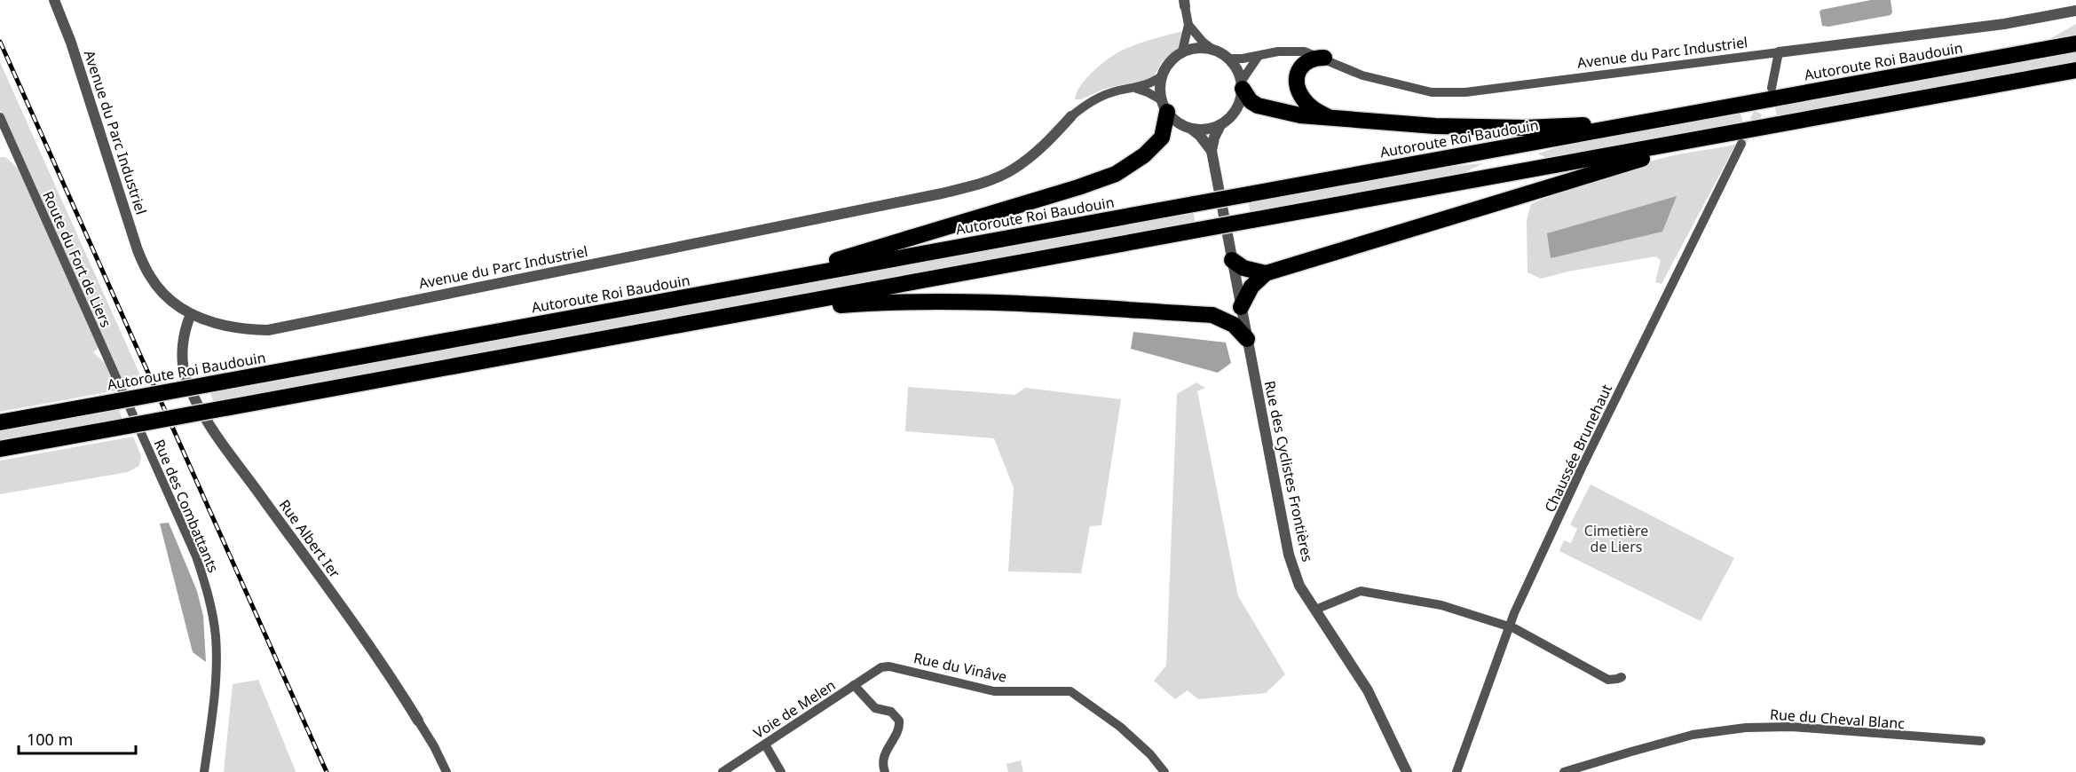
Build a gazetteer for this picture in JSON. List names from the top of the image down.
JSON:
{
  "streets": {
    "highway": ["Autoroute Roi Baudouin"],
    "street": [
      "Avenue du Parc Industriel",
      "Route du Fort de Liers",
      "Chaussée Brunehaut",
      "Rue des Cyclistes Frontières",
      "Rue des Combattants",
      "Rue Albert Ier",
      "Rue du Vinâve",
      "Voie de Melen",
      "Rue du Cheval Blanc"
    ]
  },
  "crossings": [
    ["Avenue du Parc Industriel", "Rue des Cyclistes Frontières"],
    ["Avenue du Parc Industriel", "Rue Albert Ier"],
    ["Route du Fort de Liers", "Rue des Combattants"],
    ["Rue du Vinâve", "Voie de Melen"]
  ],
  "parks": ["Cimetière de Liers"],
  "scale_bar": "100 m"
}
